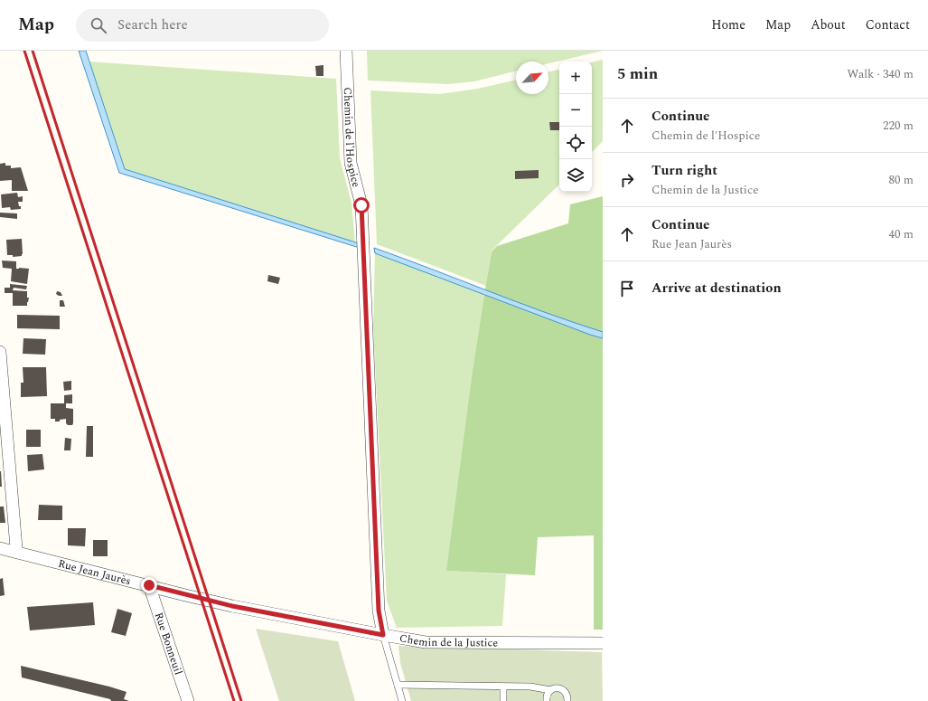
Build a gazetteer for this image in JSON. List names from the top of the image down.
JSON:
{
  "streets": {
    "street": [
      "Chemin de l'Hospice",
      "Rue Jean Jaurès",
      "Chemin de la Justice",
      "Rue Bonneuil"
    ]
  },
  "crossings": [
    ["Chemin de l'Hospice", "Chemin de la Justice"],
    ["Rue Jean Jaurès", "Chemin de la Justice"],
    ["Rue Jean Jaurès", "Rue Bonneuil"]
  ],
  "north": "top right",
  "page": {
    "header": "Map",
    "search": "Search here",
    "nav": [
      "Home",
      "Map",
      "About",
      "Contact"
    ],
    "heading": ["5 min", "Walk · 340 m"],
    "map_buttons": ["+", "−"],
    "list": [
      ["Continue", "Chemin de l'Hospice", "220 m"],
      ["Turn right", "Chemin de la Justice", "80 m"],
      ["Continue", "Rue Jean Jaurès", "40 m"],
      "Arrive at destination"
    ]
  }
}
